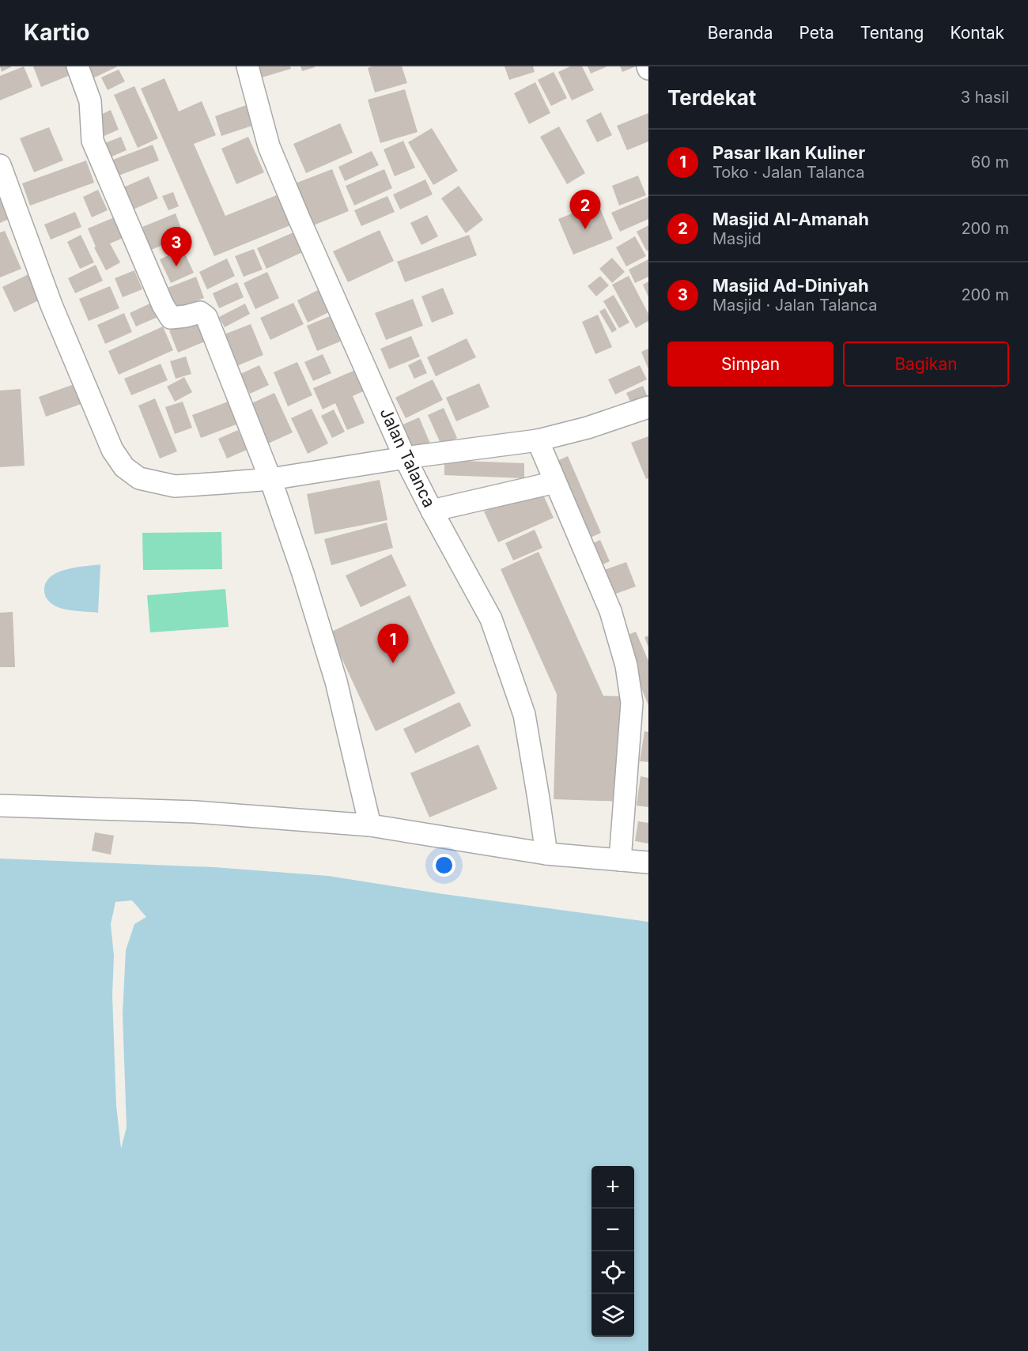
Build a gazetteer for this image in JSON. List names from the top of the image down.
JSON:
{
  "streets": {
    "street": ["Jalan Talanca"]
  },
  "page": {
    "header": "Kartio",
    "nav": [
      "Beranda",
      "Peta",
      "Tentang",
      "Kontak"
    ],
    "heading": ["Terdekat", "3 hasil"],
    "list": [
      {
        "mark": "1",
        "name": "Pasar Ikan Kuliner",
        "note": "Toko · Jalan Talanca",
        "value": "60 m"
      },
      {
        "mark": "2",
        "name": "Masjid Al-Amanah",
        "note": "Masjid",
        "value": "200 m"
      },
      {
        "mark": "3",
        "name": "Masjid Ad-Diniyah",
        "note": "Masjid · Jalan Talanca",
        "value": "200 m"
      }
    ],
    "pins": ["2", "3", "1"],
    "buttons": ["Simpan", "Bagikan"],
    "map_buttons": ["+", "−"]
  }
}
